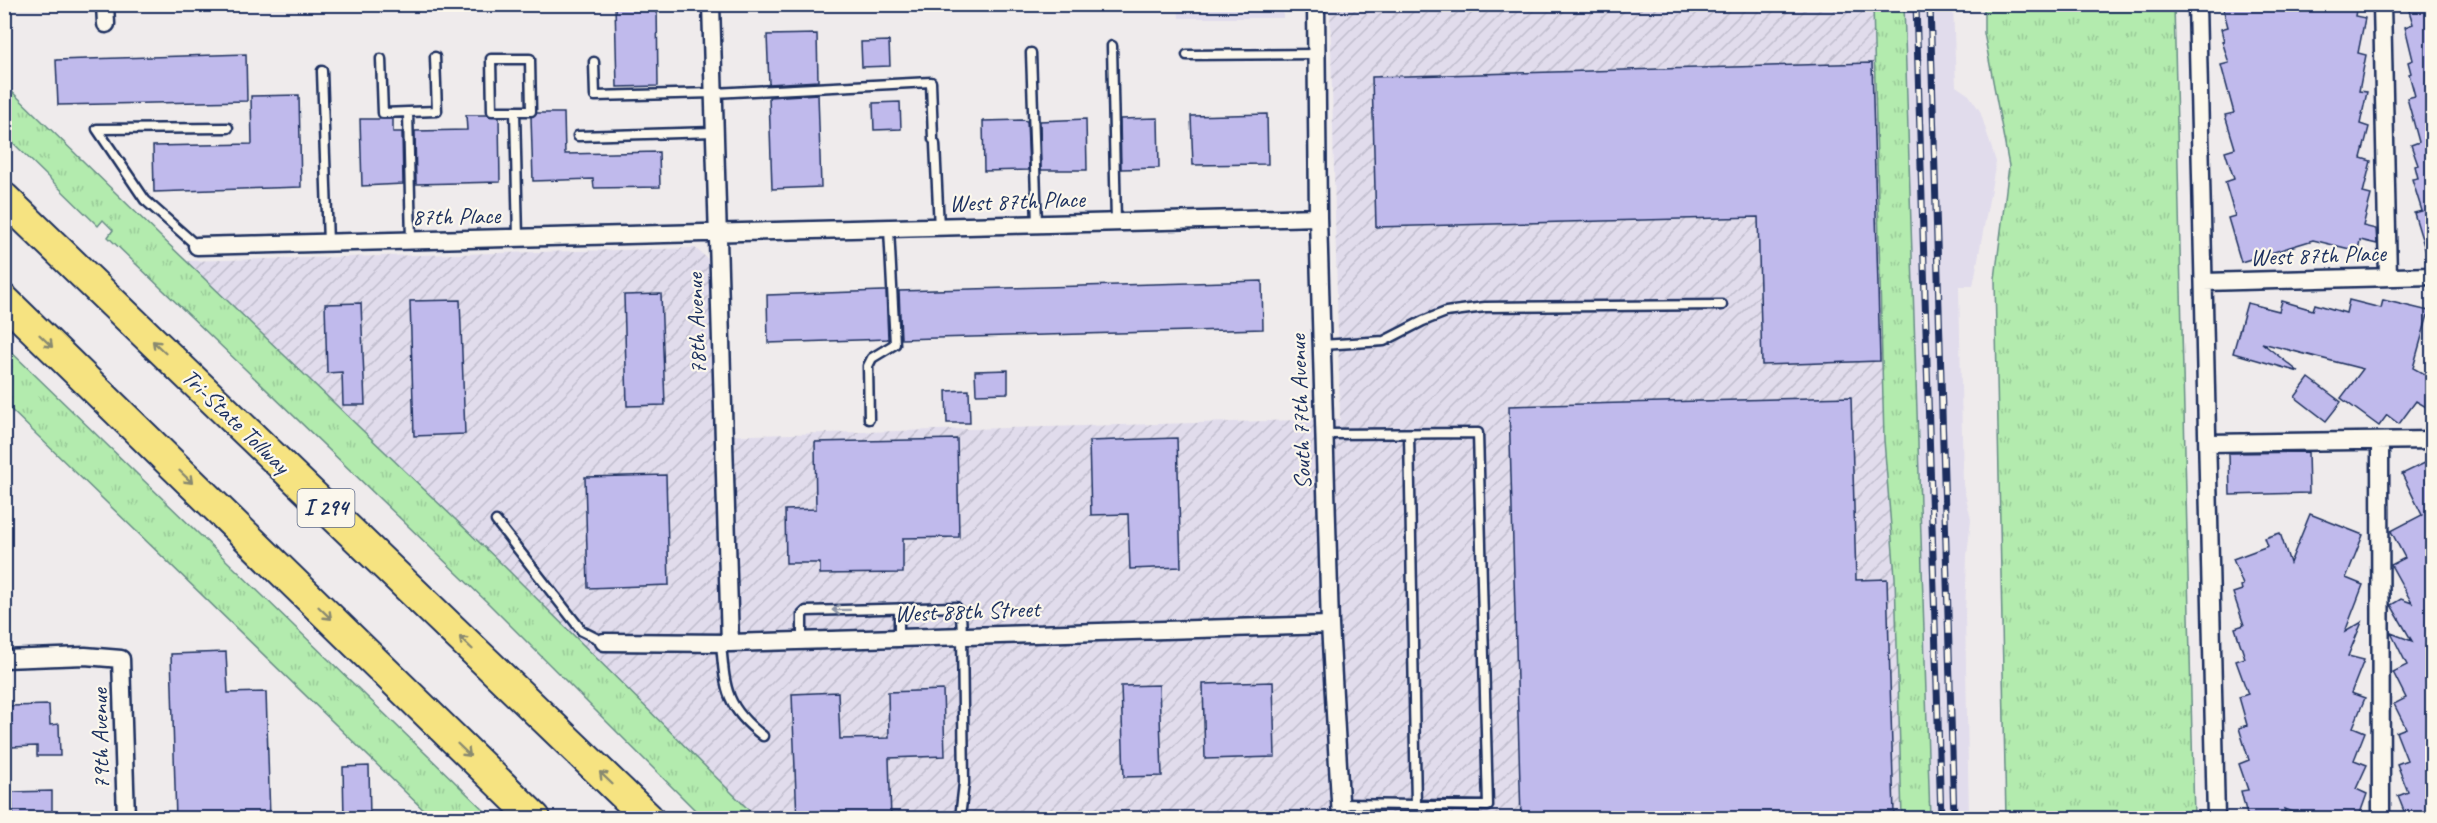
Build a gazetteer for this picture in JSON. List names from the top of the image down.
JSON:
{
  "streets": {
    "highway": ["Tri-State Tollway", "I 294"],
    "street": [
      "West 87th Place",
      "87th Place",
      "78th Avenue",
      "South 77th Avenue",
      "West 88th Street",
      "79th Avenue"
    ]
  },
  "crossings": [
    ["West 87th Place", "87th Place"],
    ["West 87th Place", "78th Avenue"],
    ["West 87th Place", "South 77th Avenue"],
    ["87th Place", "78th Avenue"],
    ["78th Avenue", "West 88th Street"],
    ["South 77th Avenue", "West 88th Street"]
  ]
}
